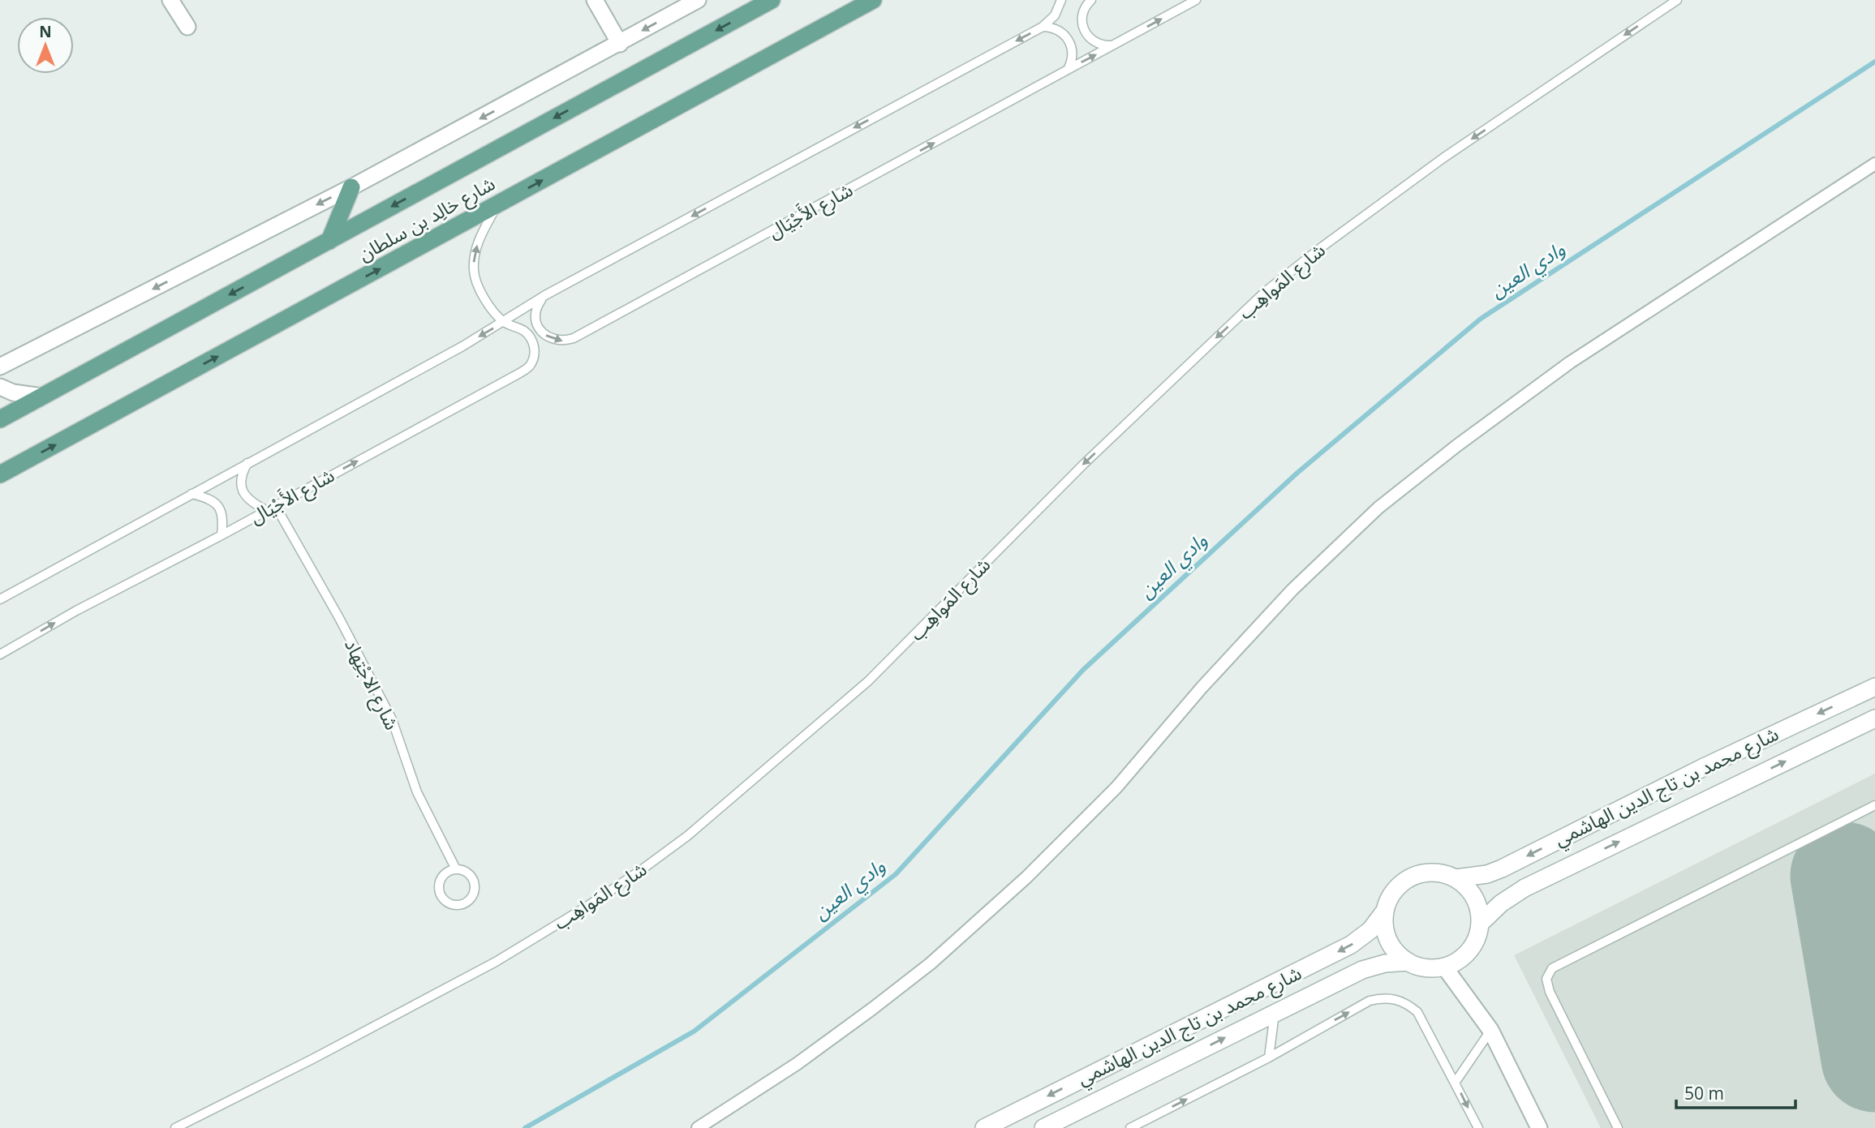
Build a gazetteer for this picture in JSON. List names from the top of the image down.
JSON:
{
  "streets": {
    "main road": ["شارع خالِد بن سلطان"],
    "street": ["شارع محمد بن تاج الدين الهاشمي"],
    "lane": ["شارع الأَجْيَال", "شارع المَواهِب", "شارع الاجْتِهاد"]
  },
  "crossings": [
    ["شارع الأَجْيَال", "شارع خالِد بن سلطان"],
    ["شارع الأَجْيَال", "شارع الاجْتِهاد"]
  ],
  "one_way": ["شارع المَواهِب"],
  "water": ["وادي العين"],
  "scale_bar": "50 m",
  "north": "top"
}
